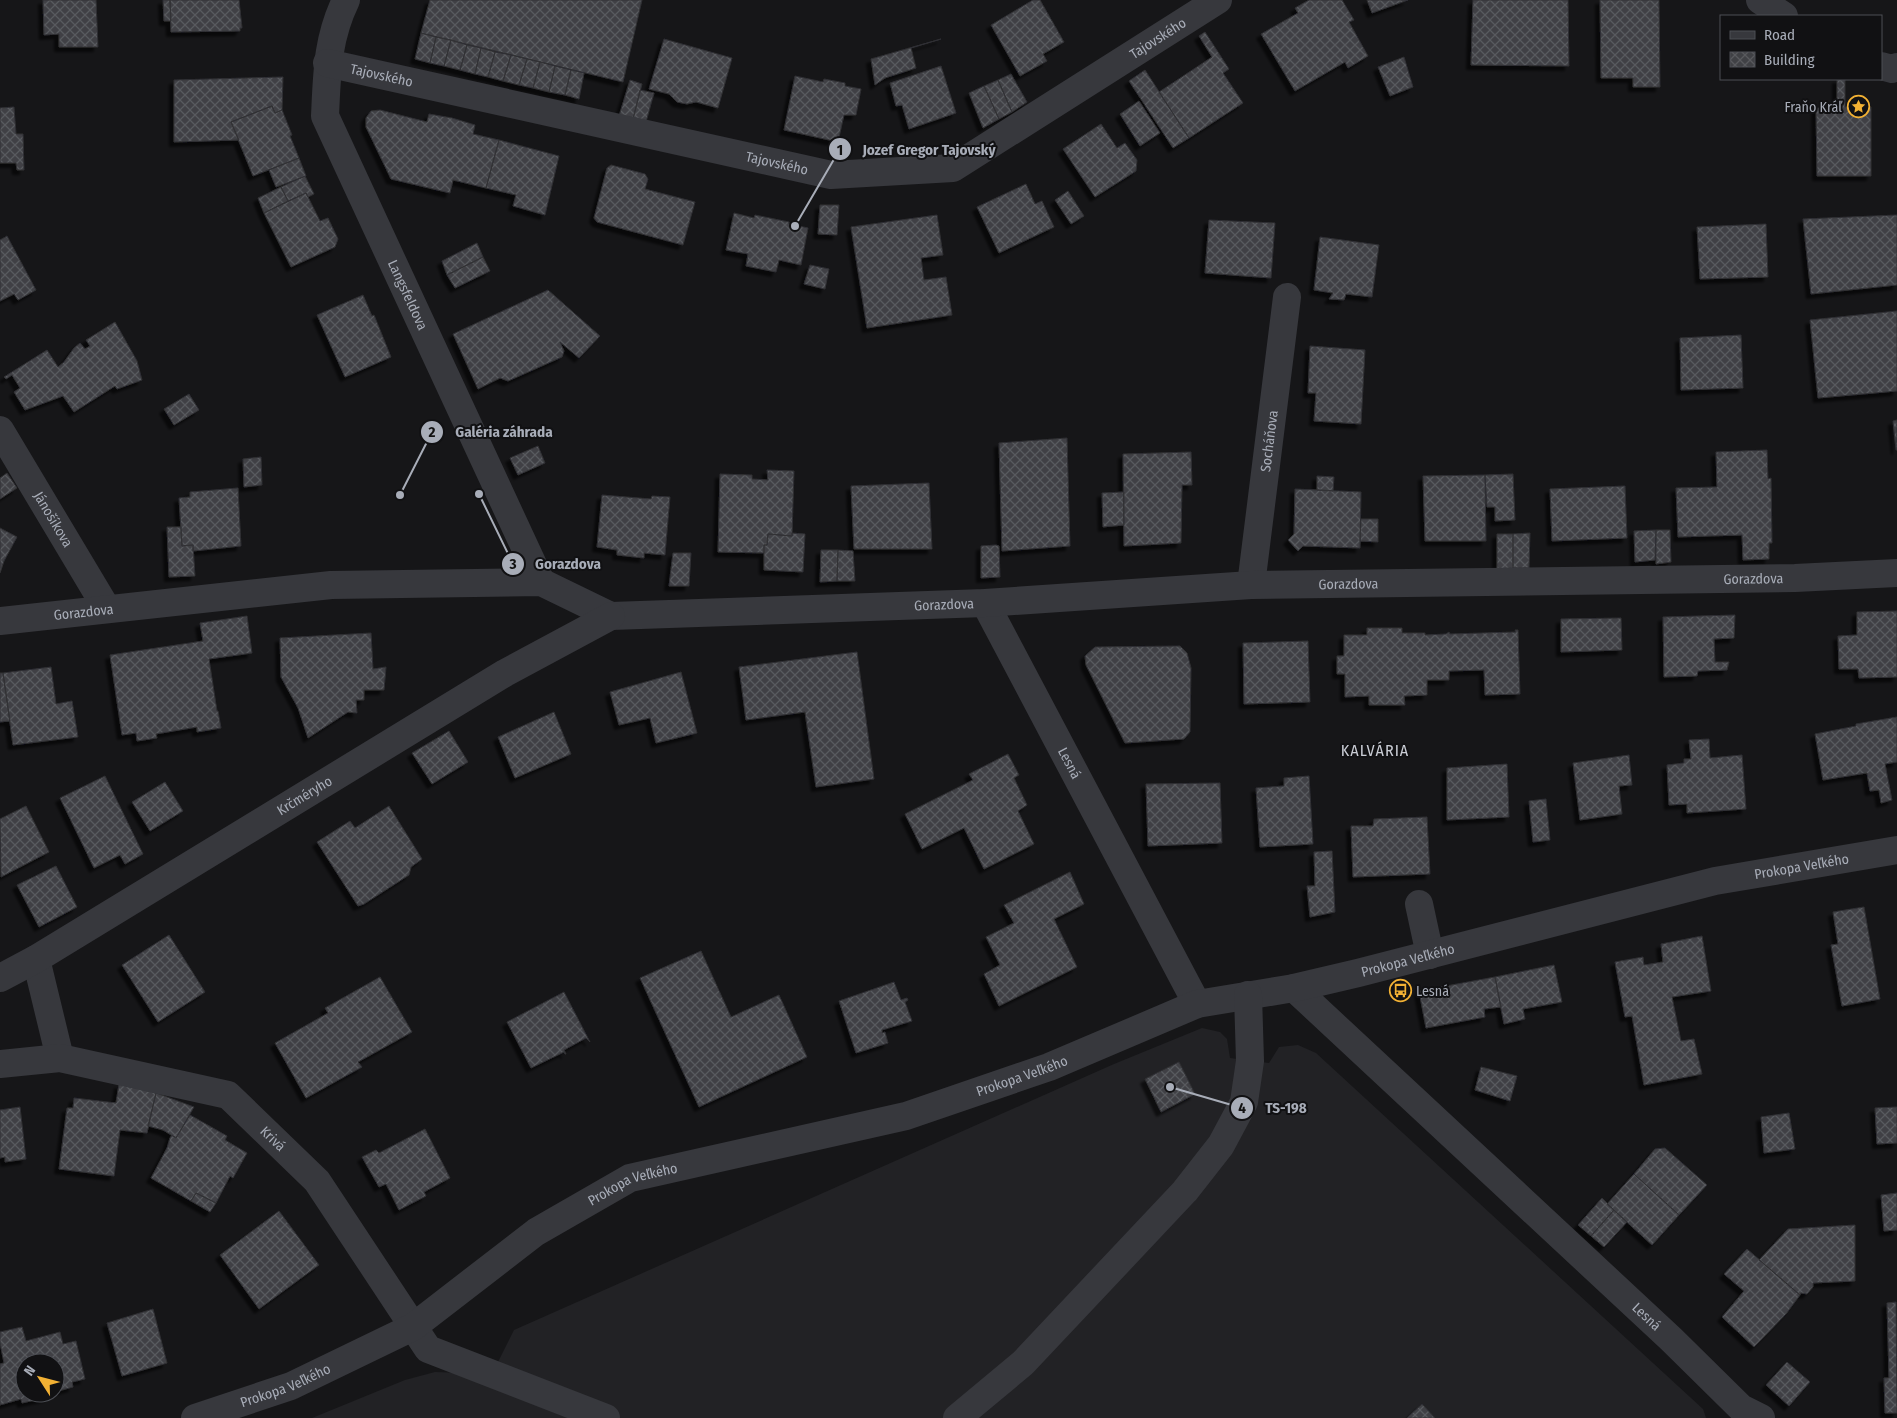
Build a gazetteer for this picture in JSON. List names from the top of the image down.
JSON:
{
  "streets": {
    "street": [
      "Tajovského",
      "Langsfeldova",
      "Socháňova",
      "Jánošíkova",
      "Gorazdova",
      "Lesná",
      "Krčméryho",
      "Prokopa Veľkého",
      "Krivá"
    ]
  },
  "crossings": [
    ["Tajovského", "Langsfeldova"],
    ["Langsfeldova", "Gorazdova"],
    ["Socháňova", "Gorazdova"],
    ["Jánošíkova", "Gorazdova"],
    ["Gorazdova", "Lesná"],
    ["Gorazdova", "Krčméryho"],
    ["Lesná", "Prokopa Veľkého"],
    ["Prokopa Veľkého", "Krivá"]
  ],
  "districts": ["KALVÁRIA"],
  "places": {
    "place": ["Fraňo Kráľ"],
    "other": [
      "Jozef Gregor Tajovský",
      "Gorazdova",
      "Galéria záhrada",
      "TS-198"
    ],
    "bus stop": ["Lesná"]
  },
  "legend": ["Road", "Building"],
  "north": "top left"
}
